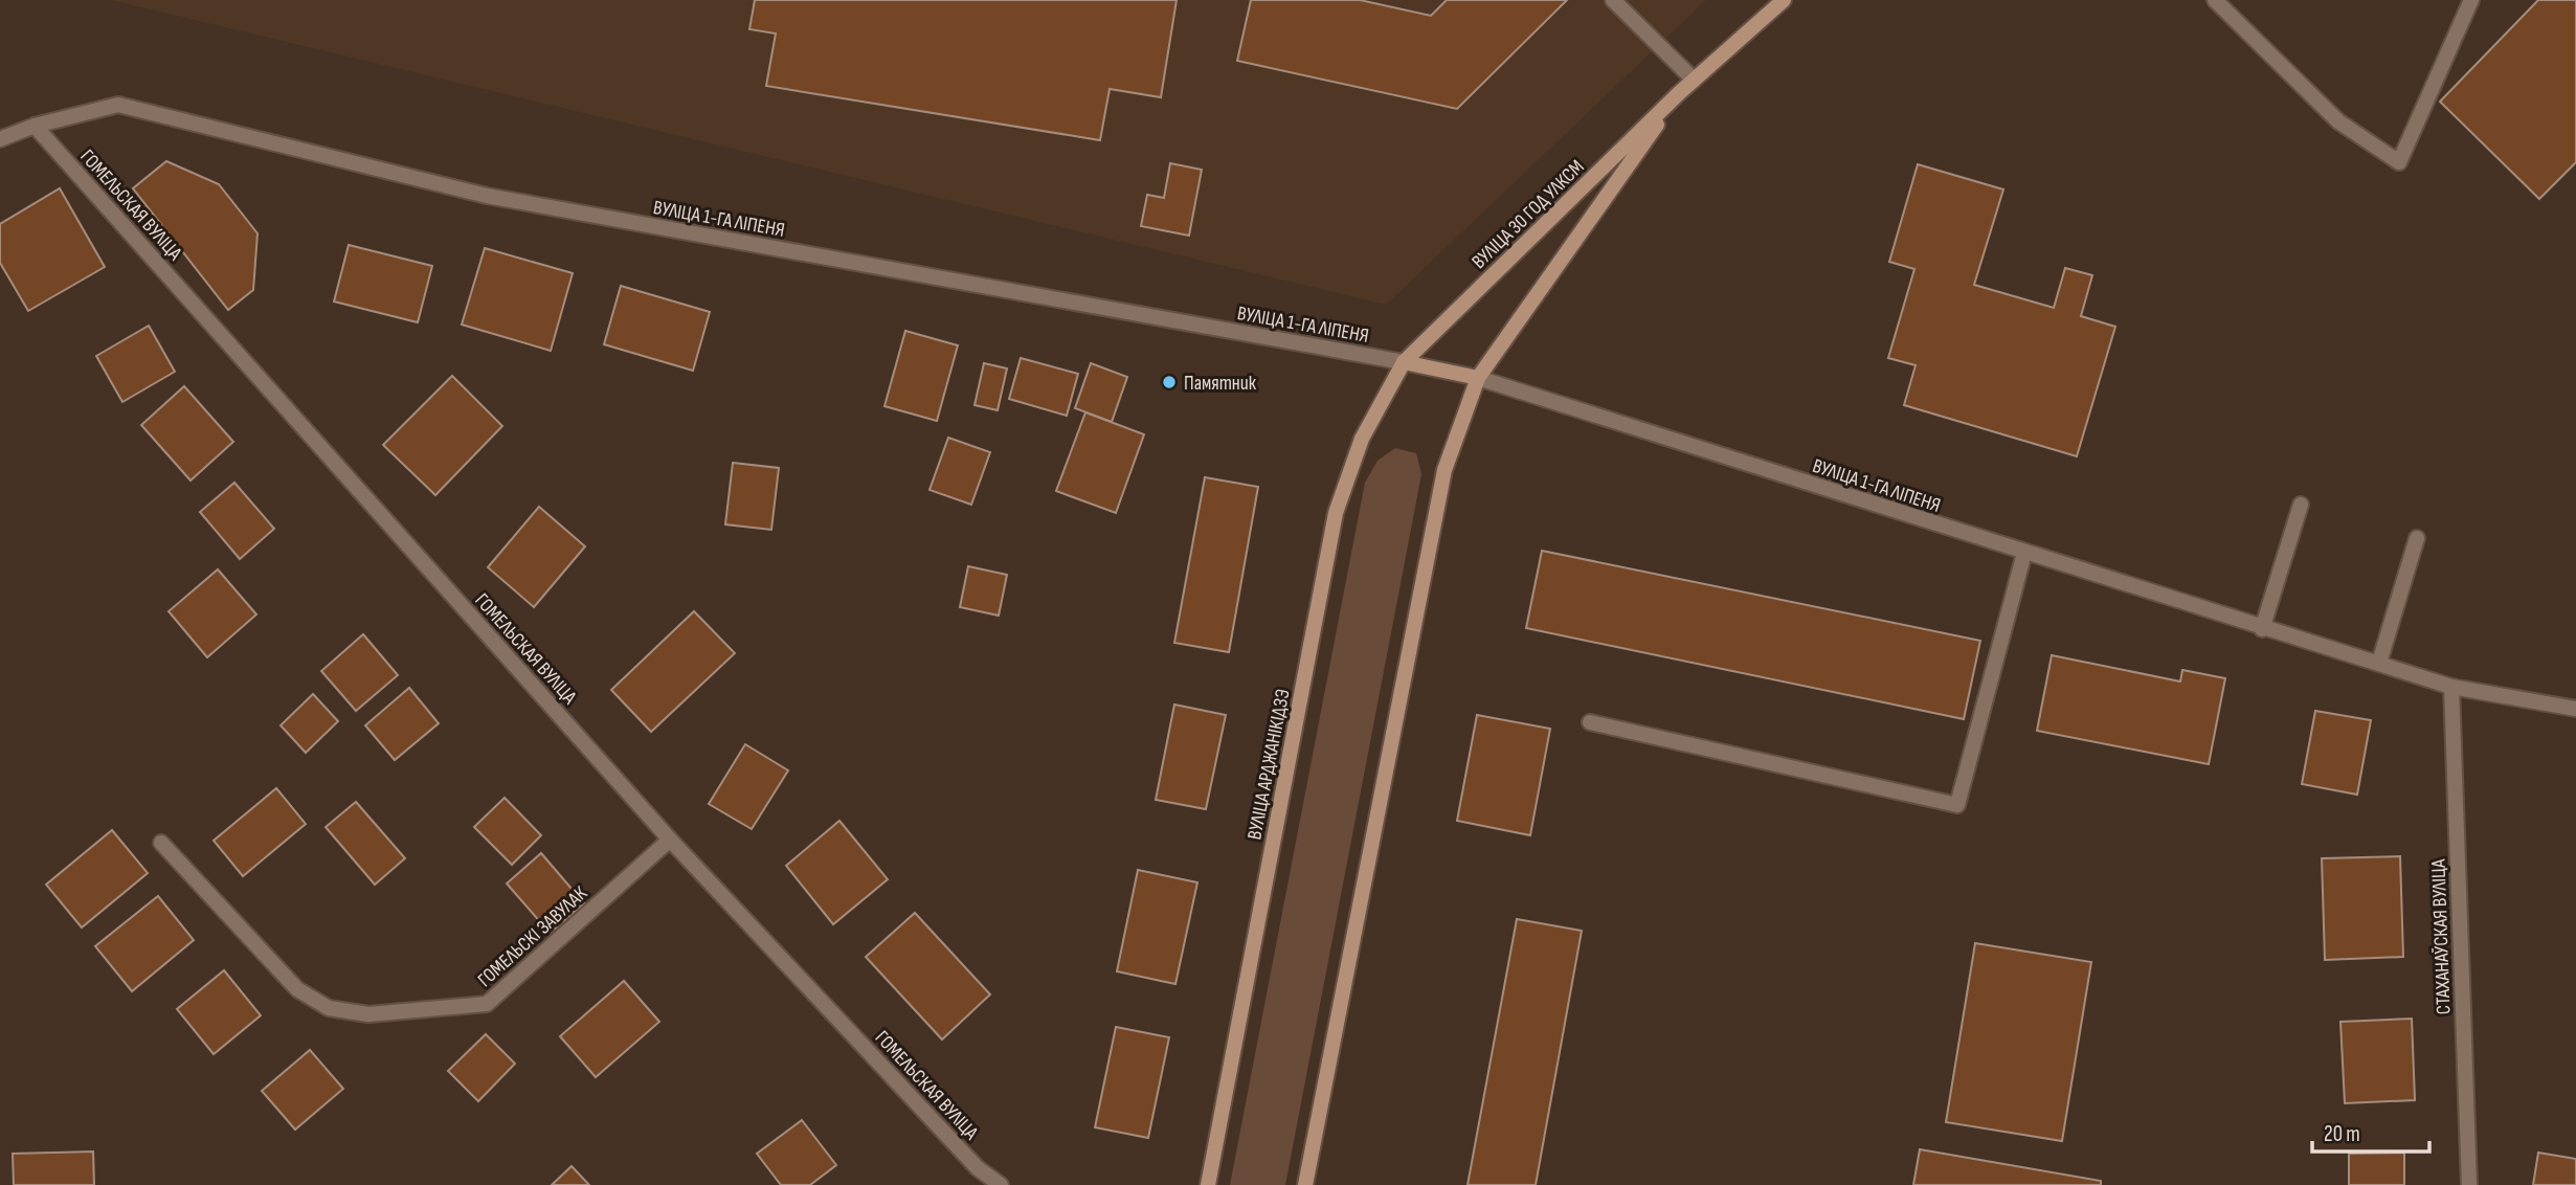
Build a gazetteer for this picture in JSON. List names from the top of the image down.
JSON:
{
  "streets": {
    "main road": ["ВУЛІЦА 30 ГОД УЛКСМ", "ВУЛІЦА 1-ГА ЛІПЕНЯ", "ВУЛІЦА АРДЖАНІКІДЗЭ"],
    "street": ["ГОМЕЛЬСКАЯ ВУЛІЦА", "ГОМЕЛЬСКІ ЗАВУЛАК", "СТАХАНАЎСКАЯ ВУЛІЦА"]
  },
  "crossings": [
    ["ГОМЕЛЬСКАЯ ВУЛІЦА", "ВУЛІЦА 1-ГА ЛІПЕНЯ"],
    ["ГОМЕЛЬСКАЯ ВУЛІЦА", "ГОМЕЛЬСКІ ЗАВУЛАК"],
    ["ВУЛІЦА 30 ГОД УЛКСМ", "ВУЛІЦА 1-ГА ЛІПЕНЯ"],
    ["ВУЛІЦА 30 ГОД УЛКСМ", "ВУЛІЦА АРДЖАНІКІДЗЭ"],
    ["ВУЛІЦА 1-ГА ЛІПЕНЯ", "ВУЛІЦА АРДЖАНІКІДЗЭ"],
    ["ВУЛІЦА 1-ГА ЛІПЕНЯ", "СТАХАНАЎСКАЯ ВУЛІЦА"]
  ],
  "places": ["Памятник"],
  "scale_bar": "20 m"
}
